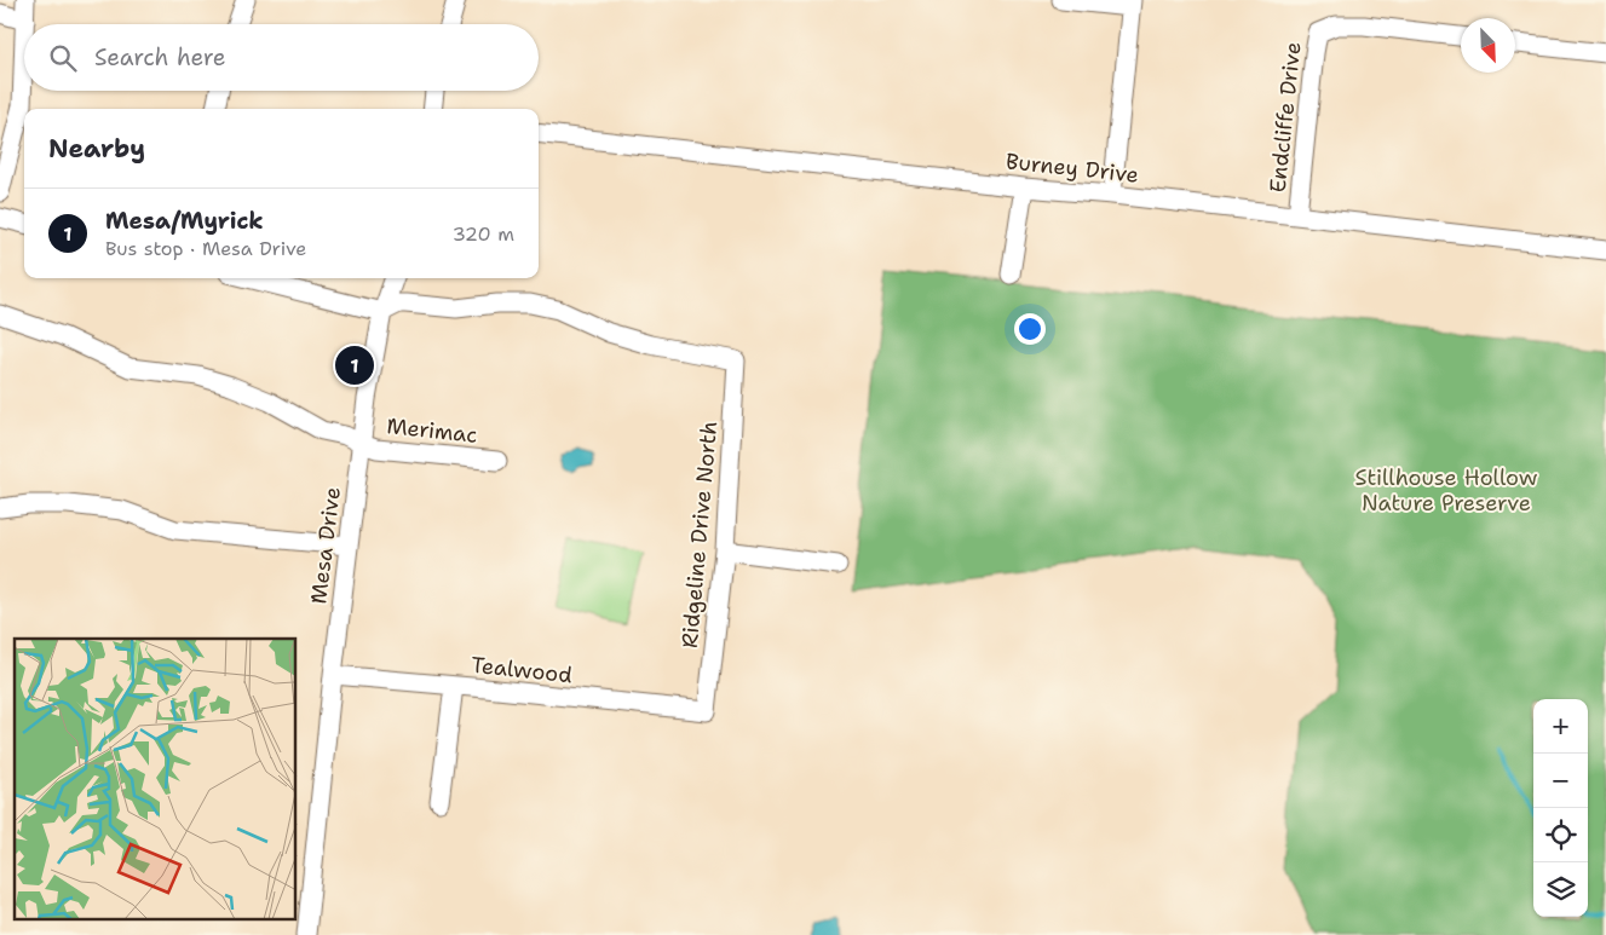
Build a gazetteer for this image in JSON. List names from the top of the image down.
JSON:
{
  "streets": {
    "street": [
      "Endcliffe Drive",
      "Burney Drive",
      "Merimac",
      "Ridgeline Drive North",
      "Mesa Drive",
      "Tealwood"
    ]
  },
  "crossings": [
    ["Endcliffe Drive", "Burney Drive"],
    ["Merimac", "Mesa Drive"],
    ["Ridgeline Drive North", "Mesa Drive"],
    ["Ridgeline Drive North", "Tealwood"],
    ["Mesa Drive", "Tealwood"]
  ],
  "parks": ["Stillhouse Hollow Nature Preserve"],
  "north": "bottom right",
  "page": {
    "search": "Search here",
    "heading": "Nearby",
    "list": [
      {
        "mark": "1",
        "name": "Mesa/Myrick",
        "note": "Bus stop · Mesa Drive",
        "value": "320 m"
      }
    ],
    "pins": "1",
    "map_buttons": ["+", "−"]
  }
}
